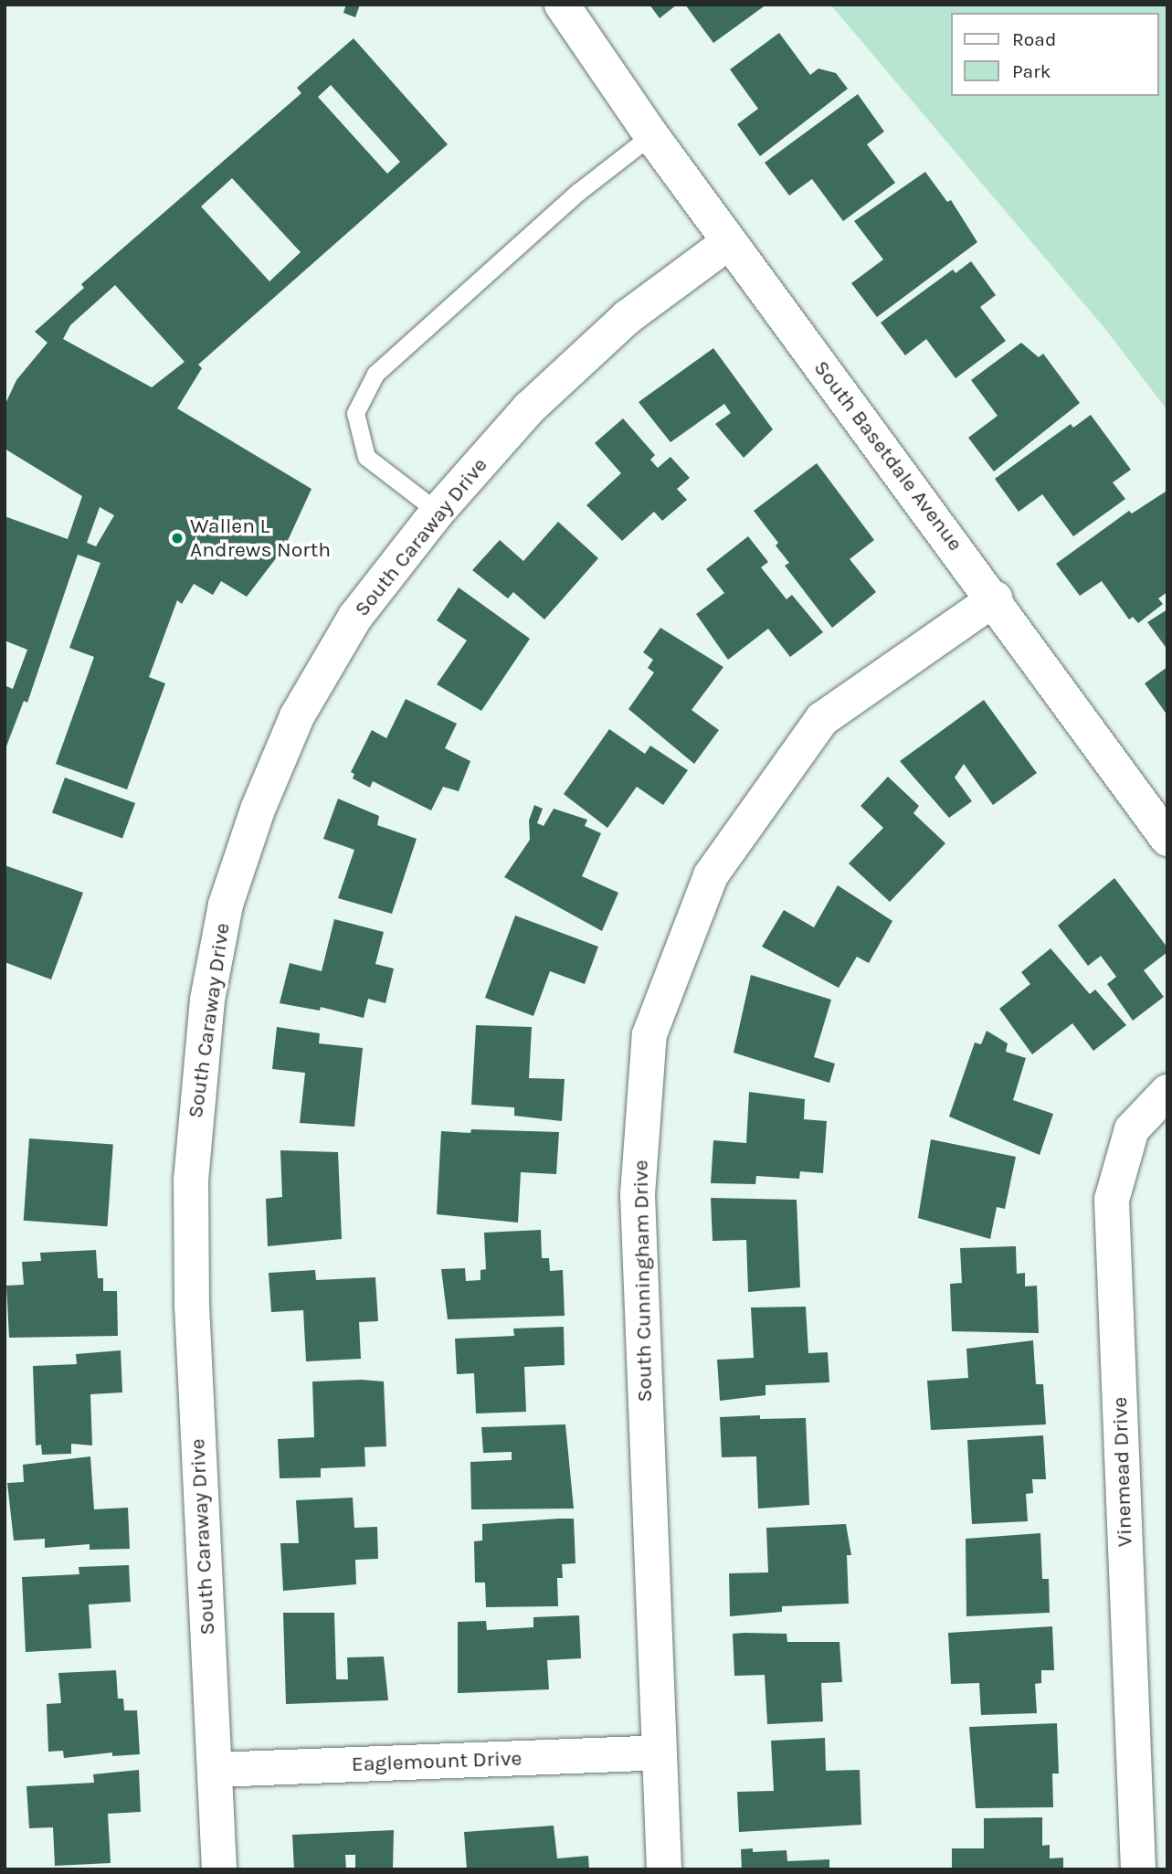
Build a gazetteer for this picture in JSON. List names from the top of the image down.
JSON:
{
  "streets": {
    "street": [
      "South Basetdale Avenue",
      "South Caraway Drive",
      "South Cunningham Drive",
      "Vinemead Drive",
      "Eaglemount Drive"
    ]
  },
  "crossings": [
    ["South Basetdale Avenue", "South Caraway Drive"],
    ["South Basetdale Avenue", "South Cunningham Drive"],
    ["South Caraway Drive", "Eaglemount Drive"],
    ["South Cunningham Drive", "Eaglemount Drive"]
  ],
  "places": ["Wallen L Andrews North"],
  "legend": ["Road", "Park"]
}
